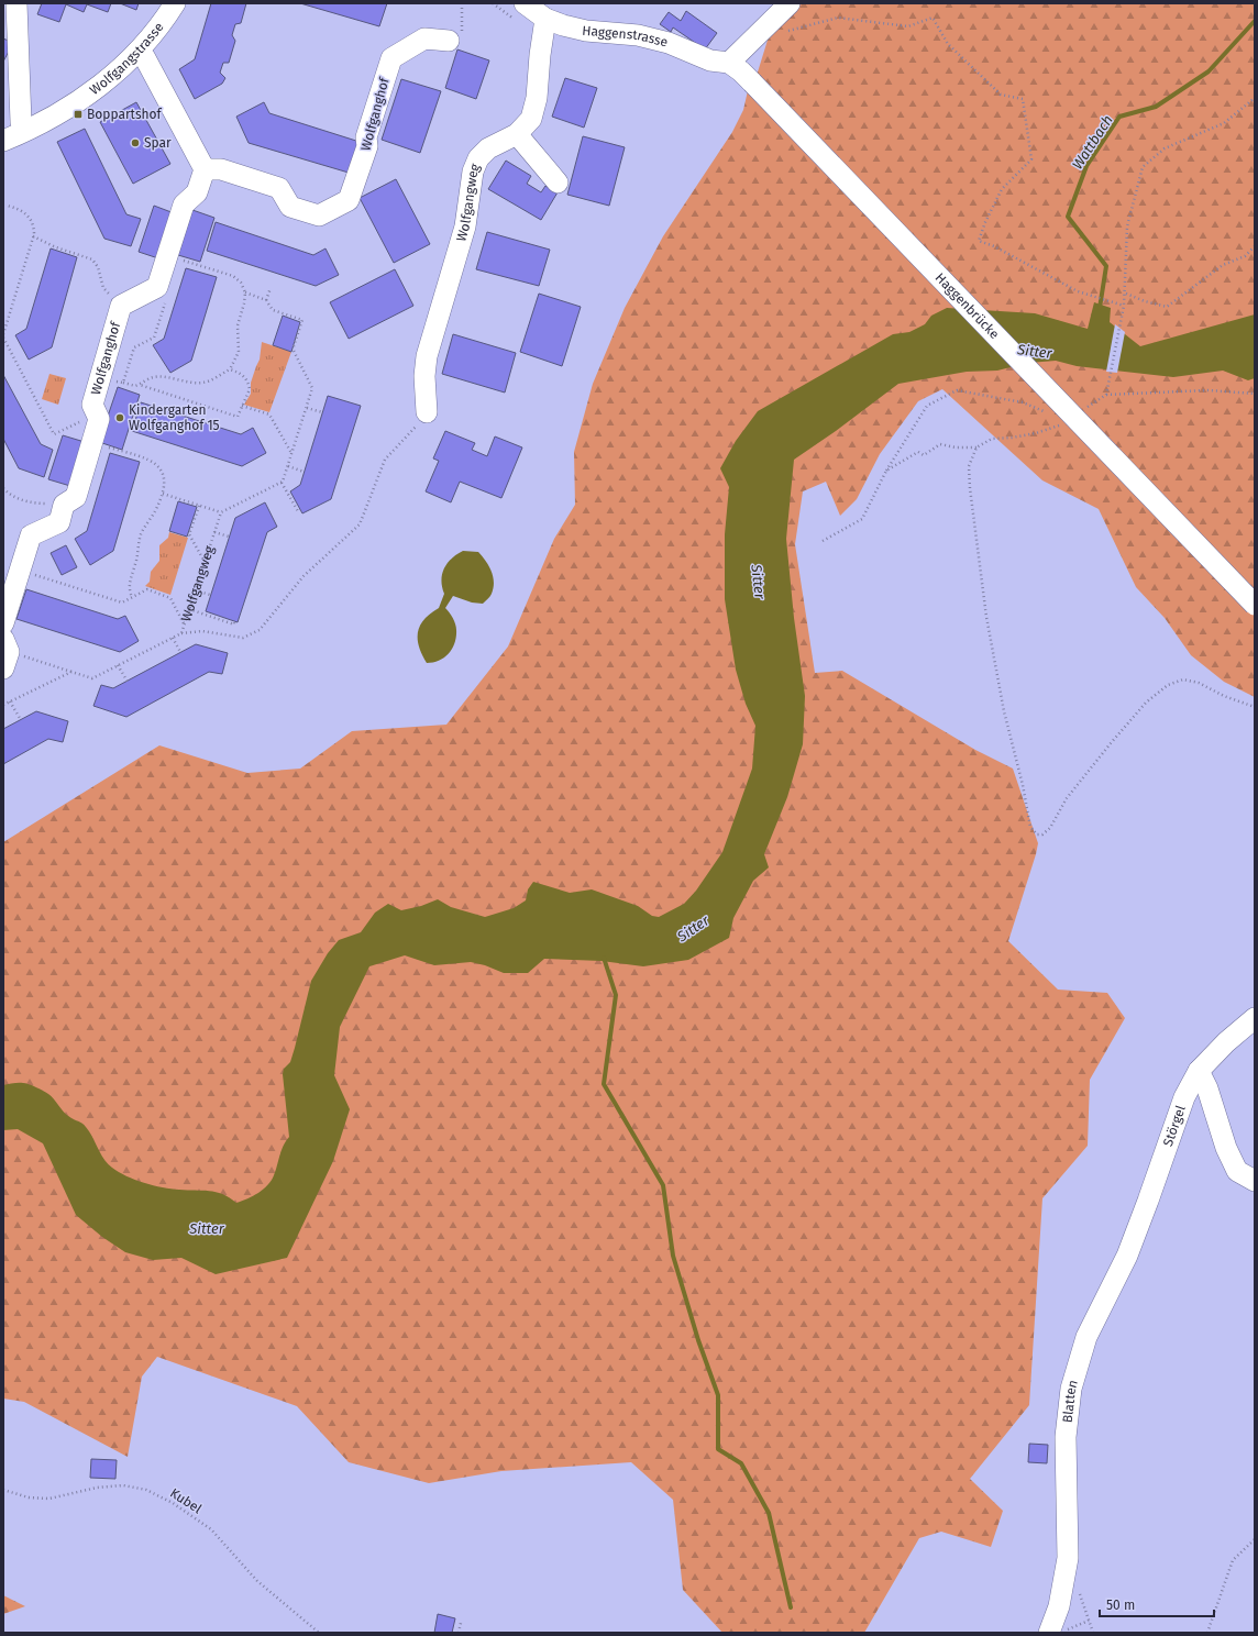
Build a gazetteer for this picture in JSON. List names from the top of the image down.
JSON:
{
  "streets": {
    "street": [
      "Haggenstrasse",
      "Wolfgangstrasse",
      "Wolfganghof",
      "Wolfgangweg",
      "Haggenbrücke",
      "Störgel",
      "Blatten"
    ],
    "path": ["Kubel"]
  },
  "crossings": [
    ["Haggenstrasse", "Wolfgangweg"],
    ["Haggenstrasse", "Haggenbrücke"],
    ["Störgel", "Blatten"]
  ],
  "water": ["Wattbach", "Sitter"],
  "places": {
    "transit": ["Boppartshof"],
    "other": ["Spar", "Kindergarten Wolfganghof 15"]
  },
  "scale_bar": "50 m"
}
